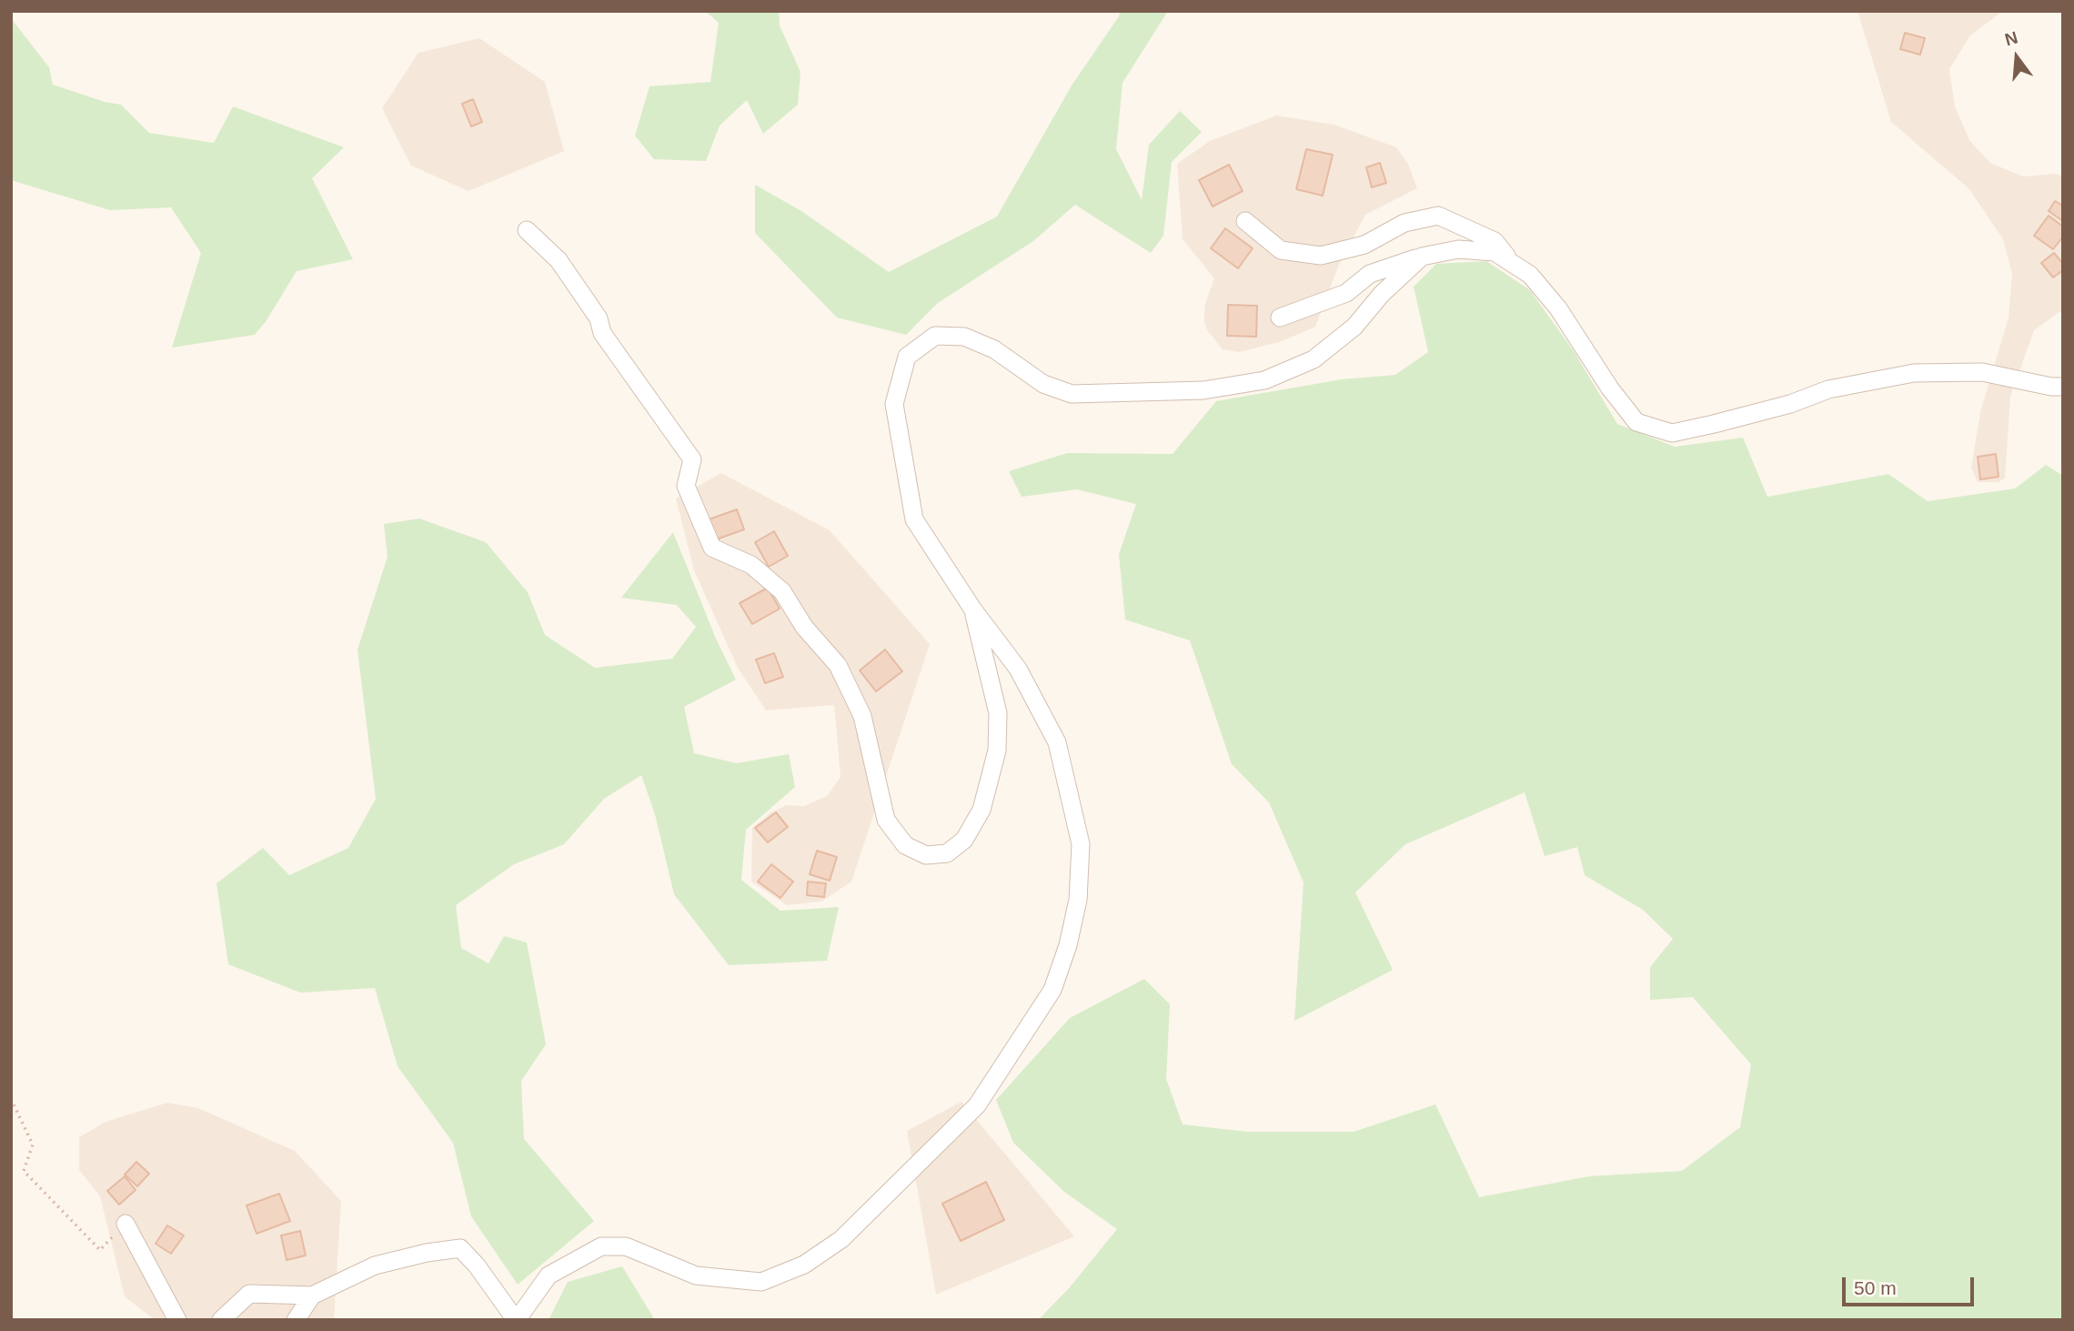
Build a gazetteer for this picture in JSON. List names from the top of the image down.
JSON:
{
  "scale_bar": "50 m",
  "north": "top"
}
